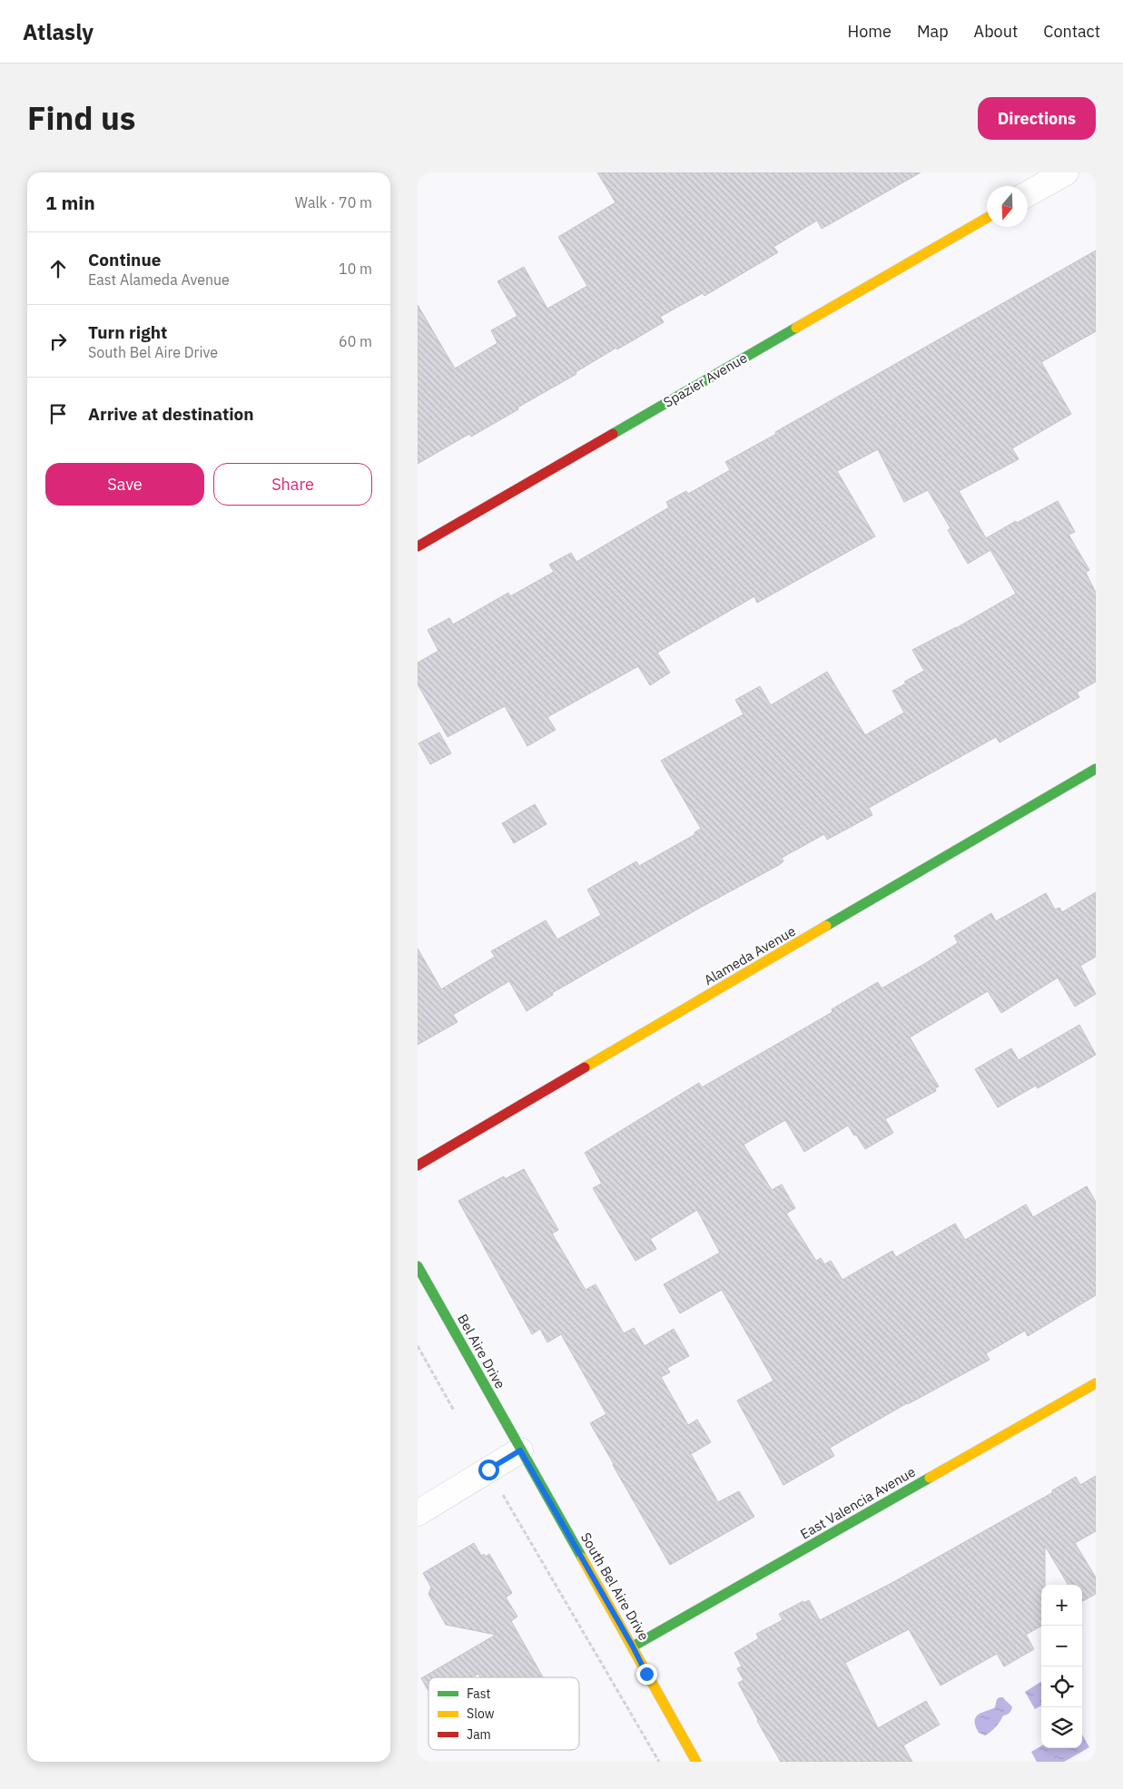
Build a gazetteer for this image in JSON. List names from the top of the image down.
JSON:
{
  "streets": {
    "street": [
      "Spazier Avenue",
      "Alameda Avenue",
      "Bel Aire Drive",
      "East Valencia Avenue",
      "South Bel Aire Drive"
    ]
  },
  "crossings": [
    ["Bel Aire Drive", "South Bel Aire Drive"],
    ["East Valencia Avenue", "South Bel Aire Drive"]
  ],
  "legend": ["Fast", "Slow", "Jam"],
  "north": "bottom",
  "page": {
    "header": "Atlasly",
    "nav": [
      "Home",
      "Map",
      "About",
      "Contact"
    ],
    "title": "Find us",
    "buttons": [
      "Directions",
      ["Save", "Share"]
    ],
    "heading": ["1 min", "Walk · 70 m"],
    "list": [
      ["Continue", "East Alameda Avenue", "10 m"],
      ["Turn right", "South Bel Aire Drive", "60 m"],
      "Arrive at destination"
    ],
    "map_buttons": ["+", "−"]
  }
}
